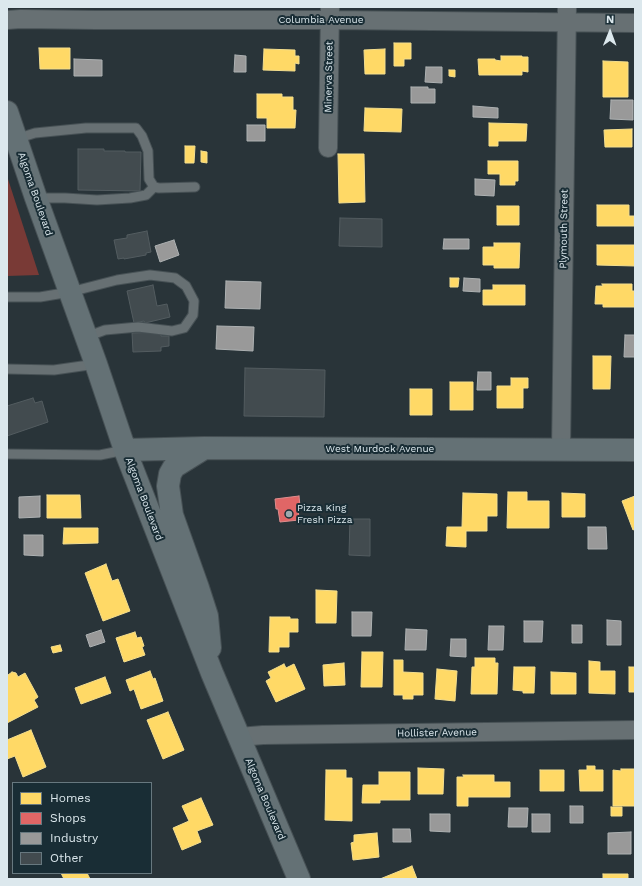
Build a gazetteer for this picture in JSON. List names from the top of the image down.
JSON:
{
  "streets": {
    "main road": ["Algoma Boulevard", "West Murdock Avenue"],
    "street": [
      "Columbia Avenue",
      "Minerva Street",
      "Plymouth Street",
      "Hollister Avenue"
    ]
  },
  "crossings": [
    ["Columbia Avenue", "Minerva Street"],
    ["Columbia Avenue", "Plymouth Street"],
    ["Algoma Boulevard", "West Murdock Avenue"],
    ["Algoma Boulevard", "Hollister Avenue"],
    ["Plymouth Street", "West Murdock Avenue"]
  ],
  "places": ["Pizza King Fresh Pizza"],
  "legend": [
    "Homes",
    "Shops",
    "Industry",
    "Other"
  ],
  "north": "top"
}
